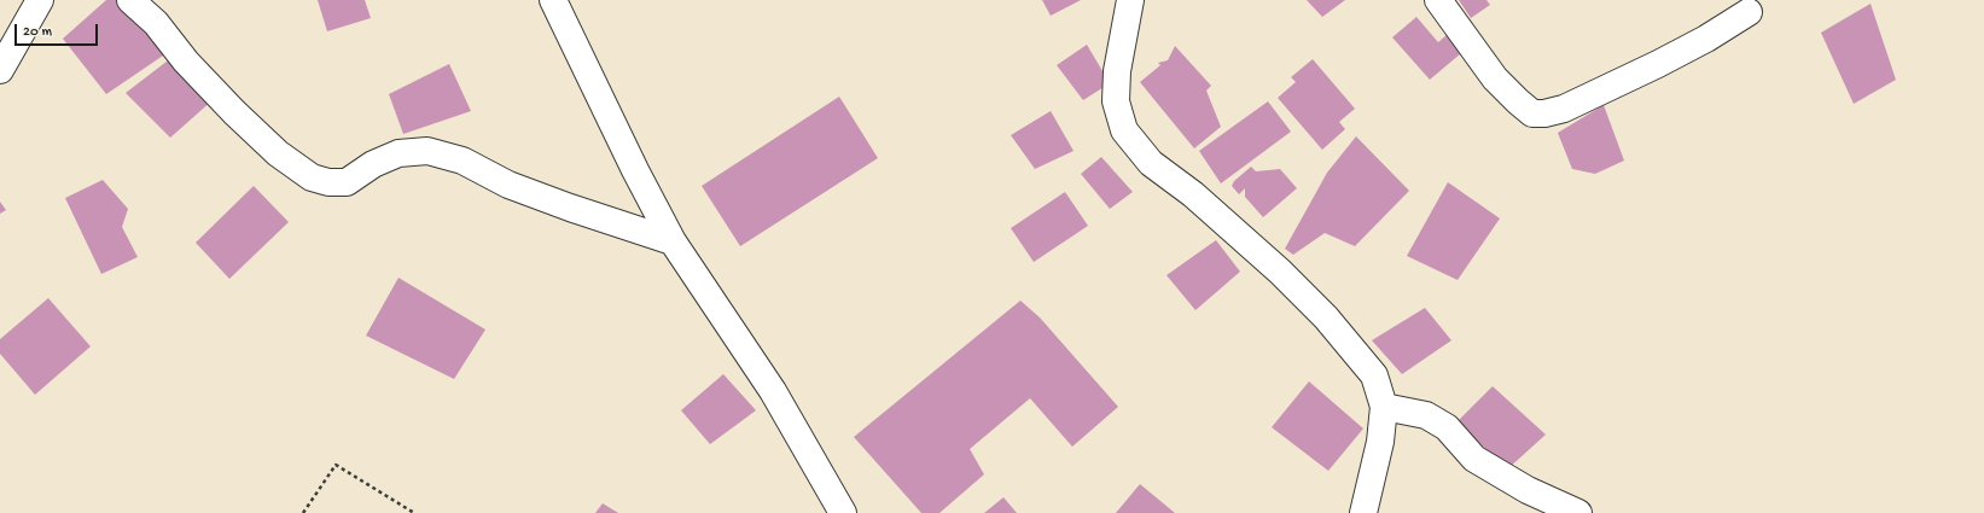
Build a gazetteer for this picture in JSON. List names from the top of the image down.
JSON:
{
  "scale_bar": "20 m"
}
